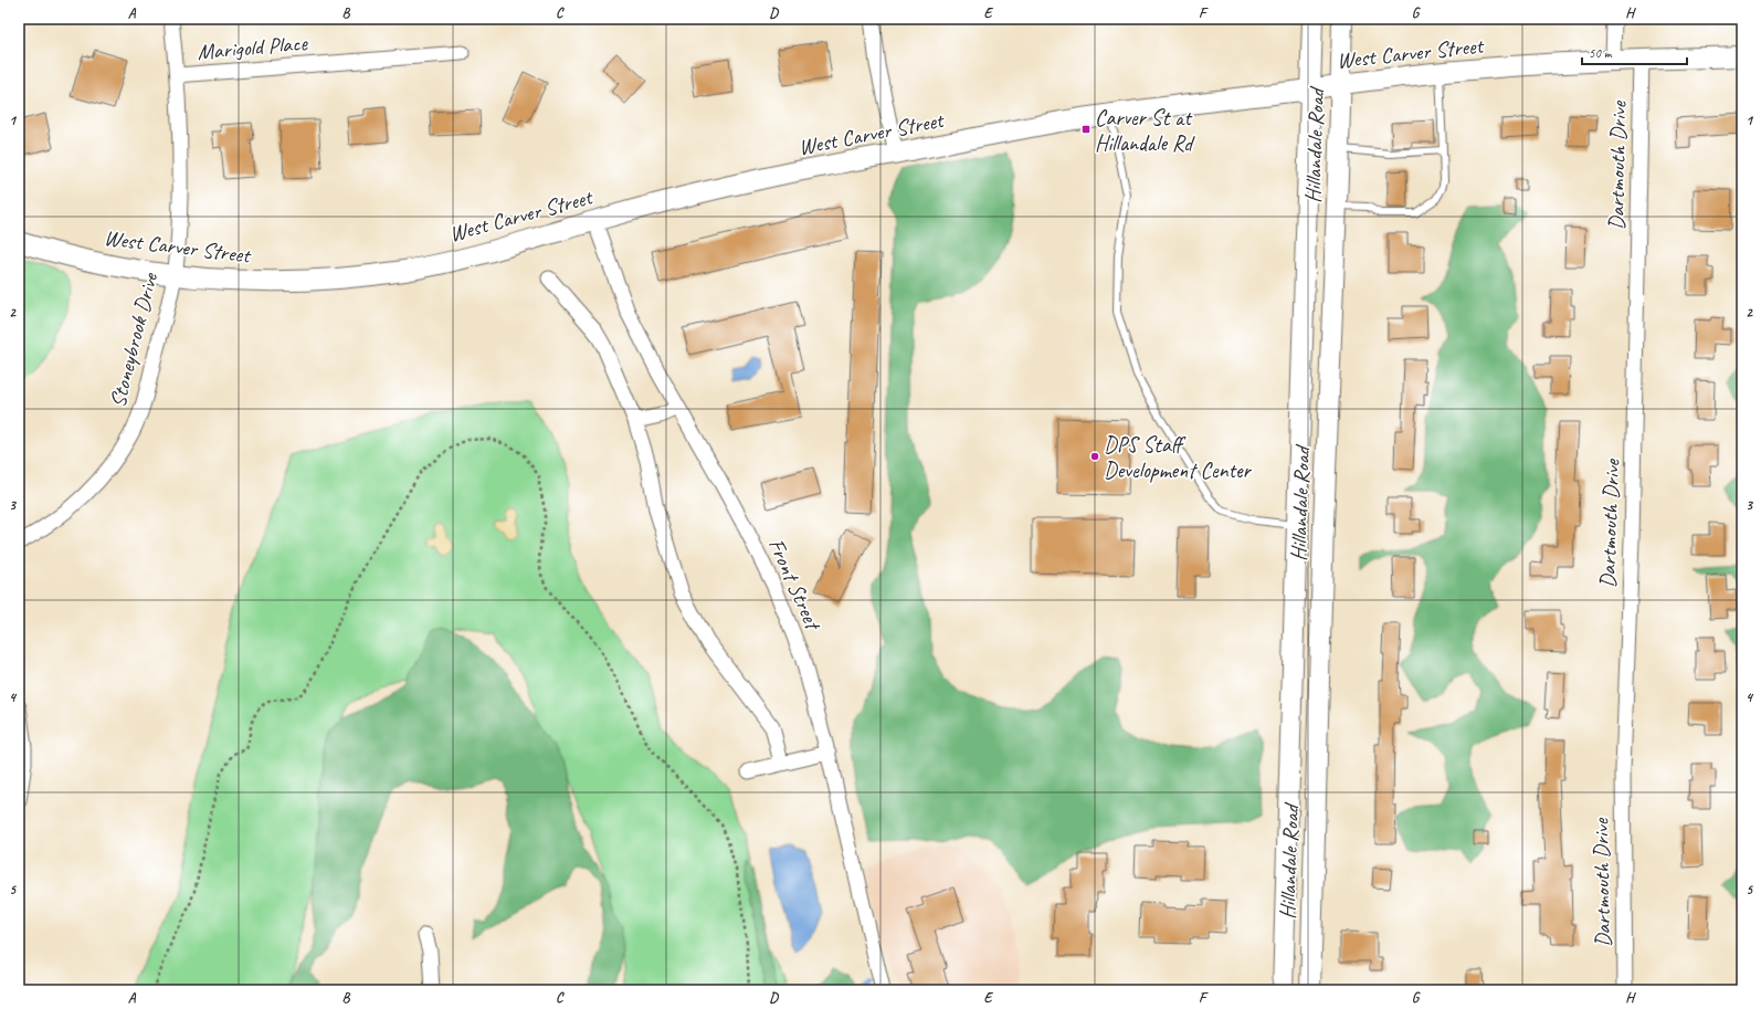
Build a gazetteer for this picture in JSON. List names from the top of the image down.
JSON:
{
  "streets": {
    "main road": ["West Carver Street", "Hillandale Road"],
    "street": [
      "Marigold Place",
      "Dartmouth Drive",
      "Stoneybrook Drive",
      "Front Street"
    ]
  },
  "crossings": [
    ["Marigold Place", "Stoneybrook Drive"],
    ["West Carver Street", "Hillandale Road"],
    ["West Carver Street", "Dartmouth Drive"],
    ["West Carver Street", "Stoneybrook Drive"],
    ["West Carver Street", "Front Street"]
  ],
  "places": {
    "transit": ["Carver St at Hillandale Rd"],
    "other": ["DPS Staff Development Center"]
  },
  "scale_bar": "50 m",
  "grid": {
    "columns": [
      "A",
      "B",
      "C",
      "D",
      "E",
      "F",
      "G",
      "H"
    ],
    "rows": [
      "1",
      "2",
      "3",
      "4",
      "5"
    ]
  }
}
